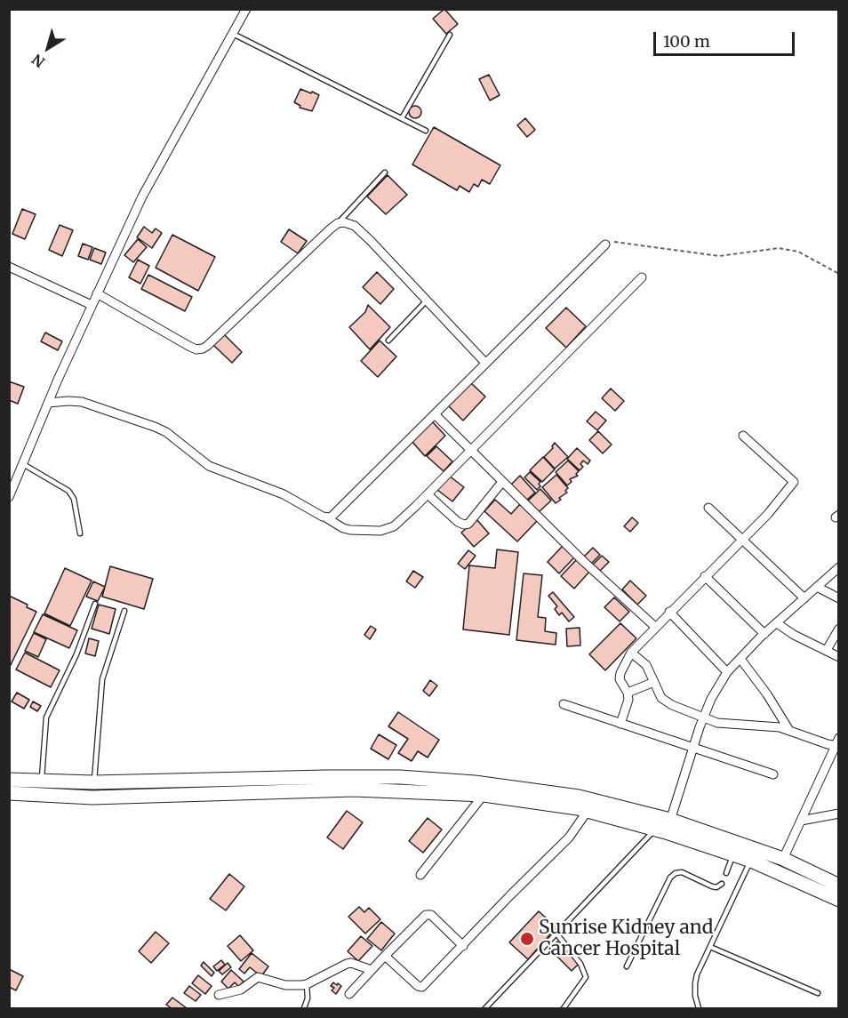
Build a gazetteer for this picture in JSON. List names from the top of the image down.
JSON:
{
  "places": ["Sunrise Kidney and Cancer Hospital"],
  "scale_bar": "100 m",
  "north": "bottom left"
}
